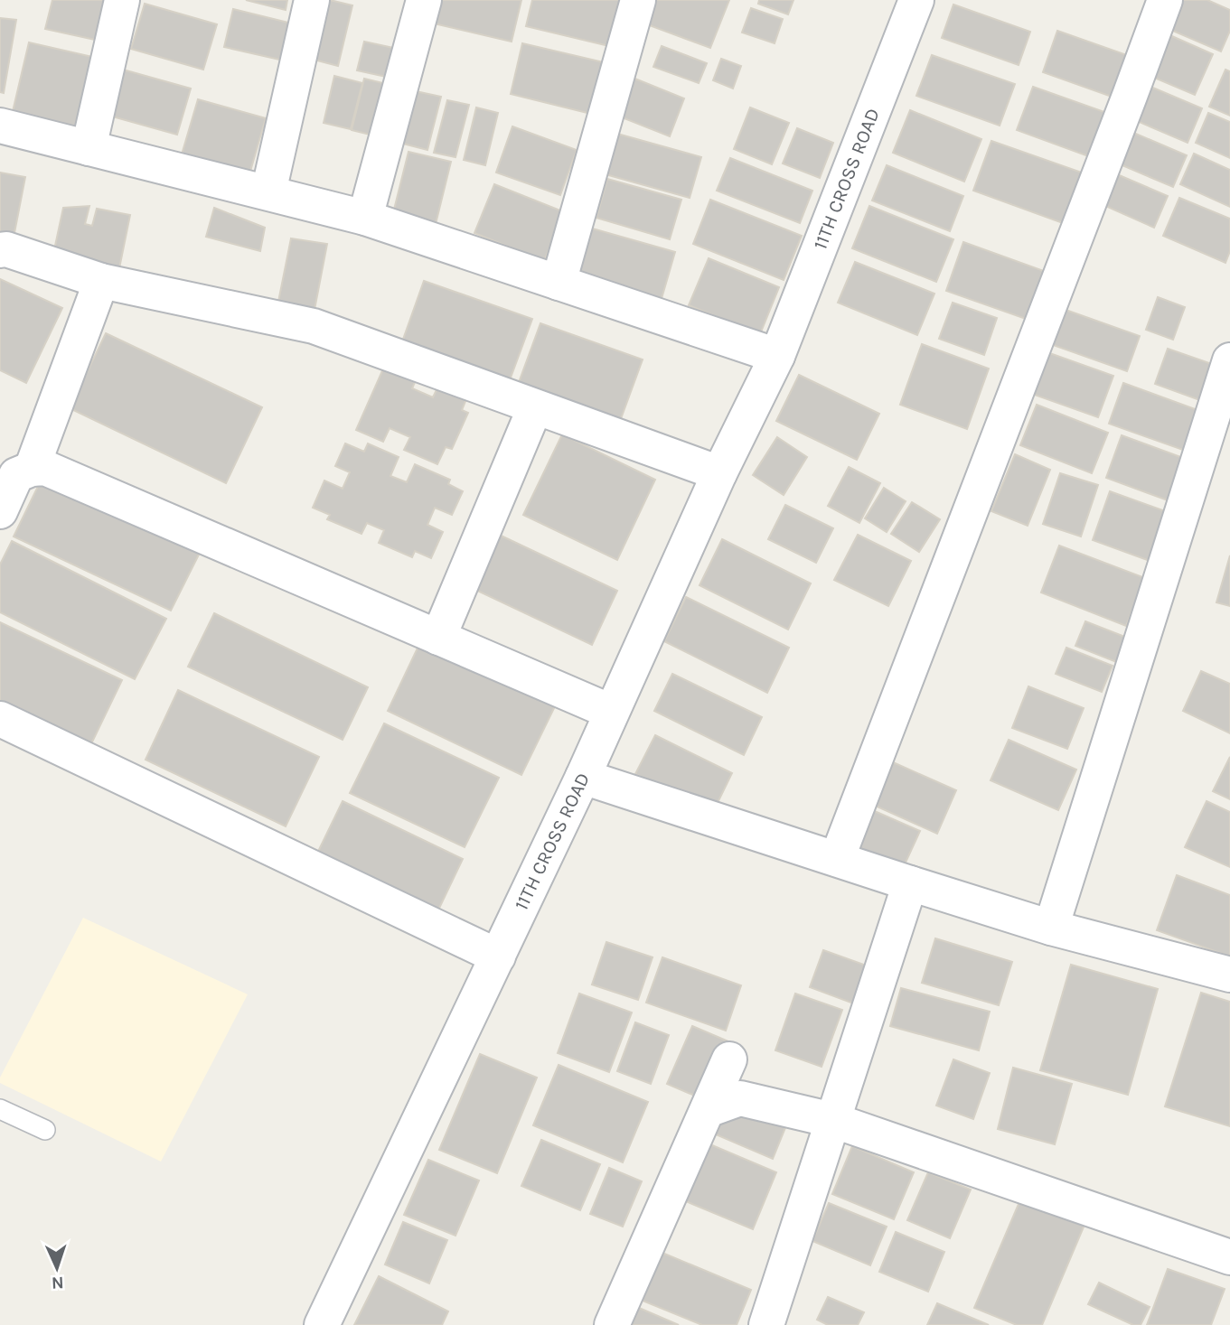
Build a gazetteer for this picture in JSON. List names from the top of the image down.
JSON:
{
  "streets": {
    "street": ["11TH CROSS ROAD"]
  },
  "north": "bottom"
}
